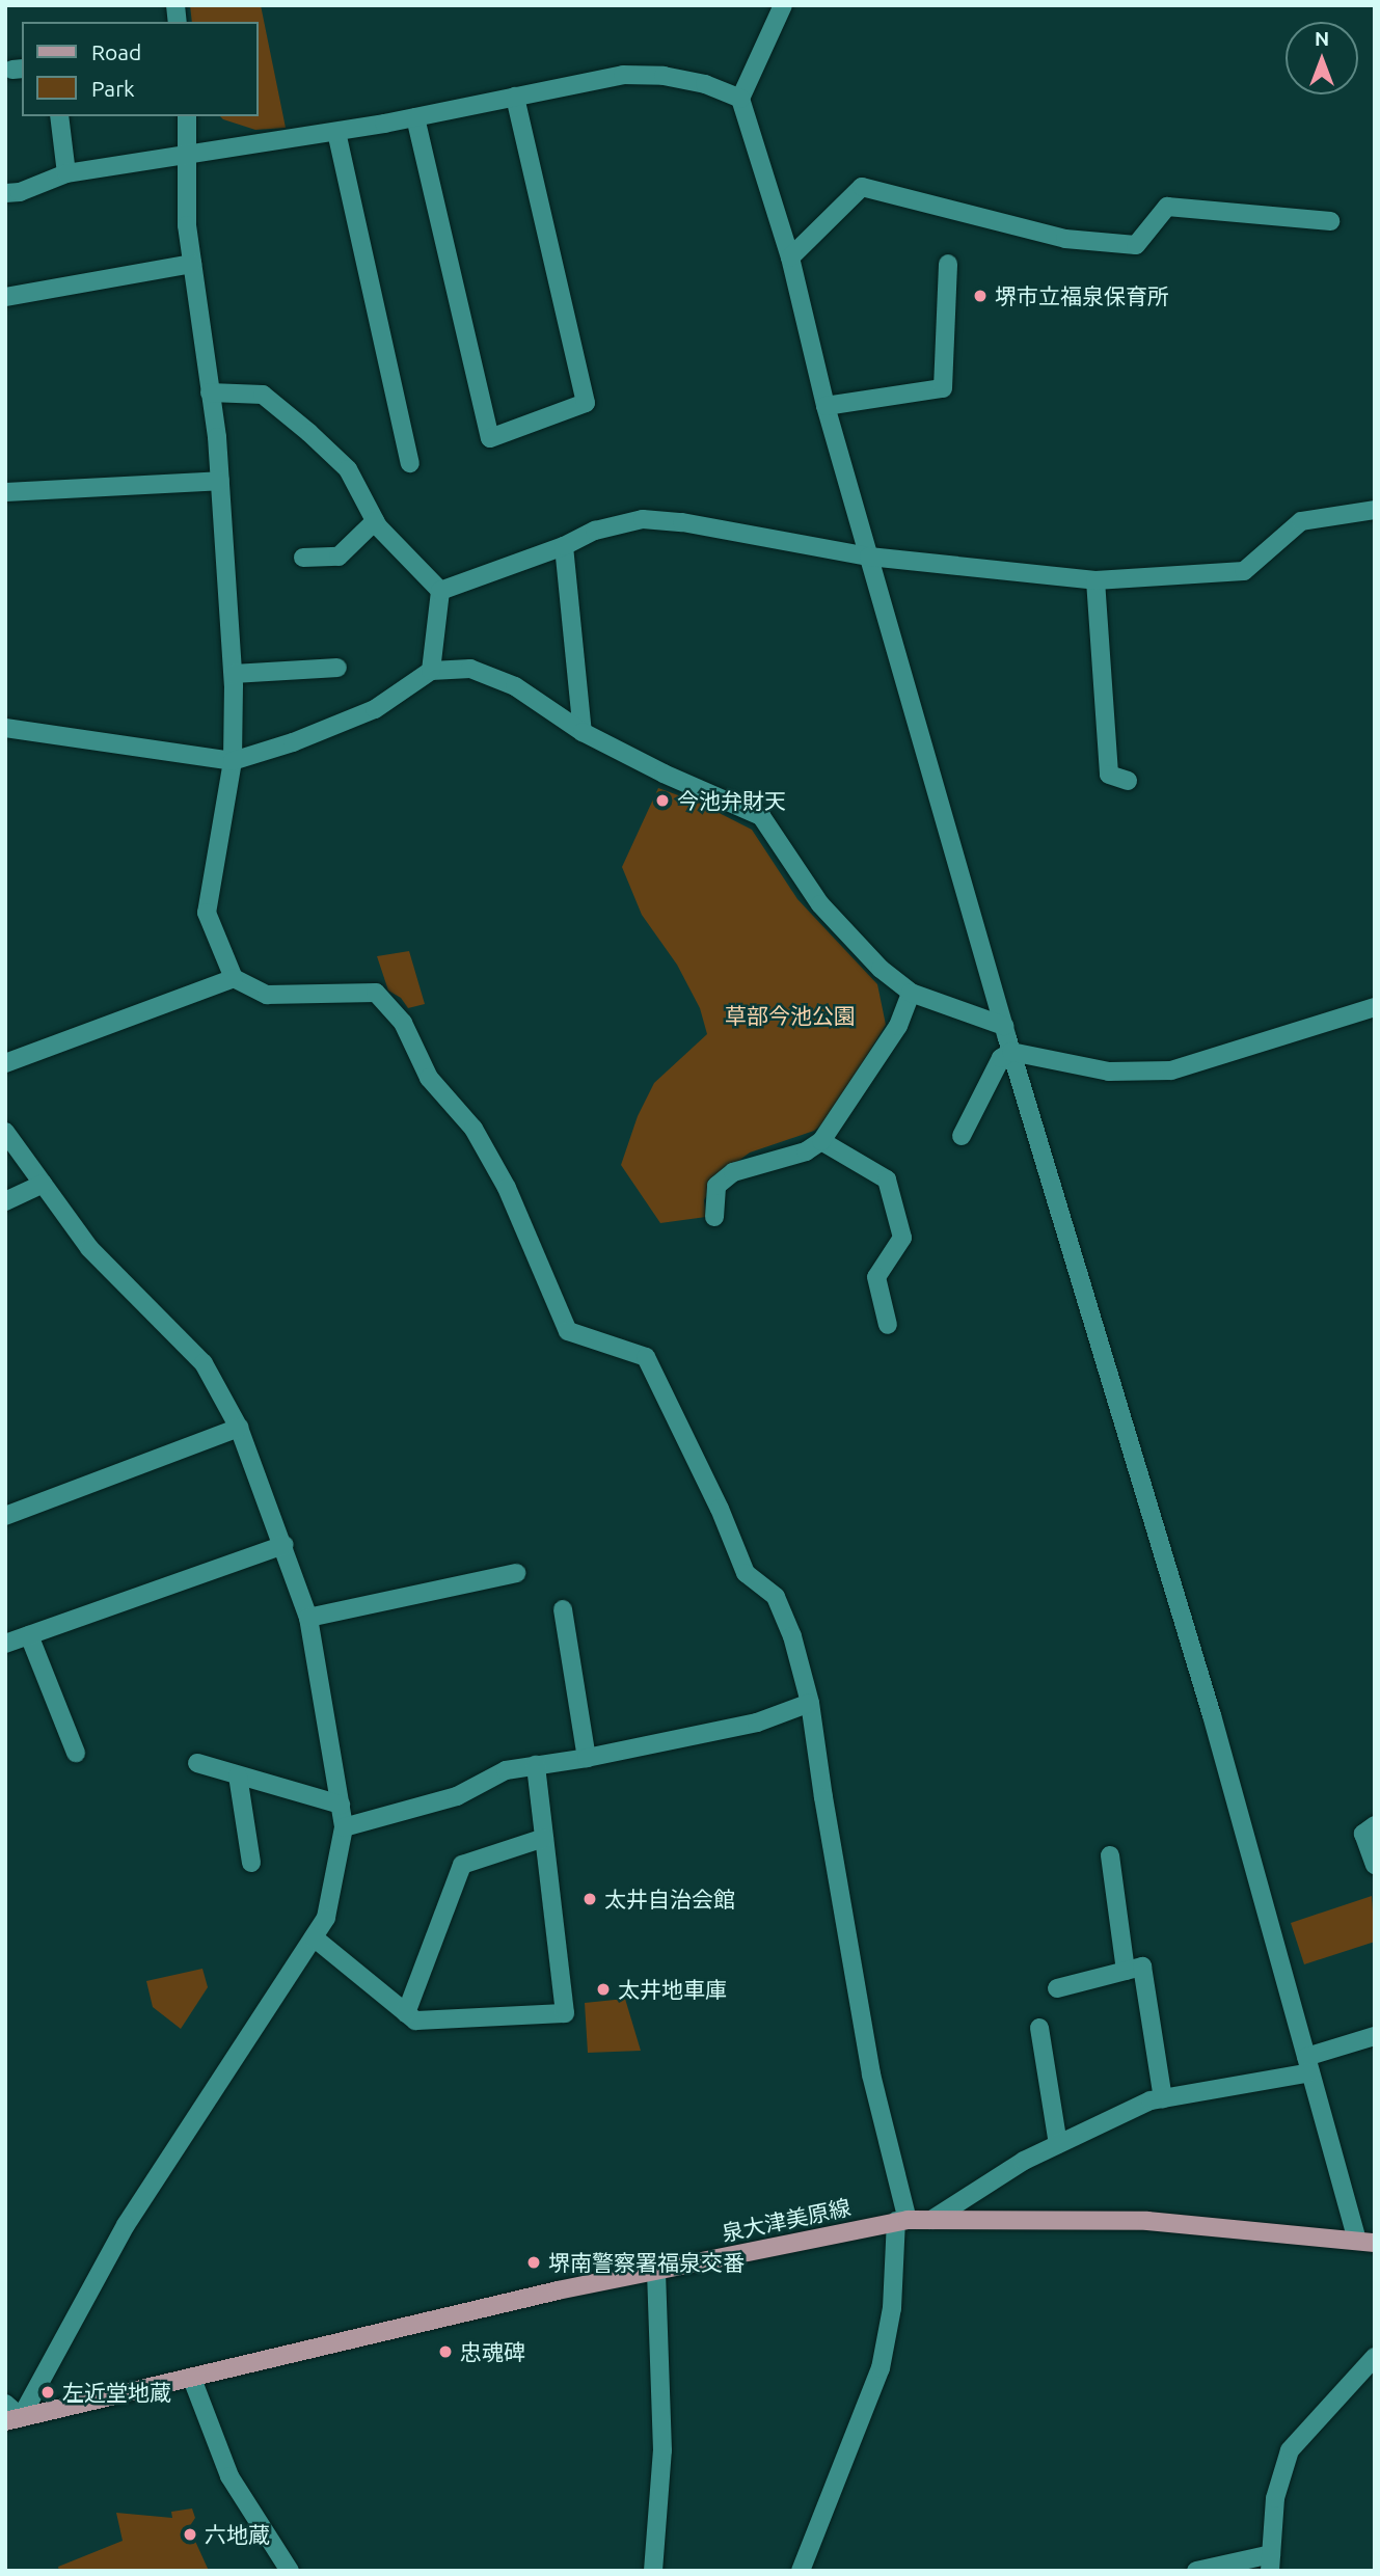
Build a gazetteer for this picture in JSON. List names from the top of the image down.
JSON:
{
  "streets": {
    "main road": ["泉大津美原線"]
  },
  "parks": ["草部今池公園"],
  "places": [
    "堺市立福泉保育所",
    "今池弁財天",
    "太井自治会館",
    "太井地車庫",
    "堺南警察署福泉交番",
    "忠魂碑",
    "左近堂地蔵",
    "六地蔵"
  ],
  "legend": ["Road", "Park"],
  "north": "top"
}
